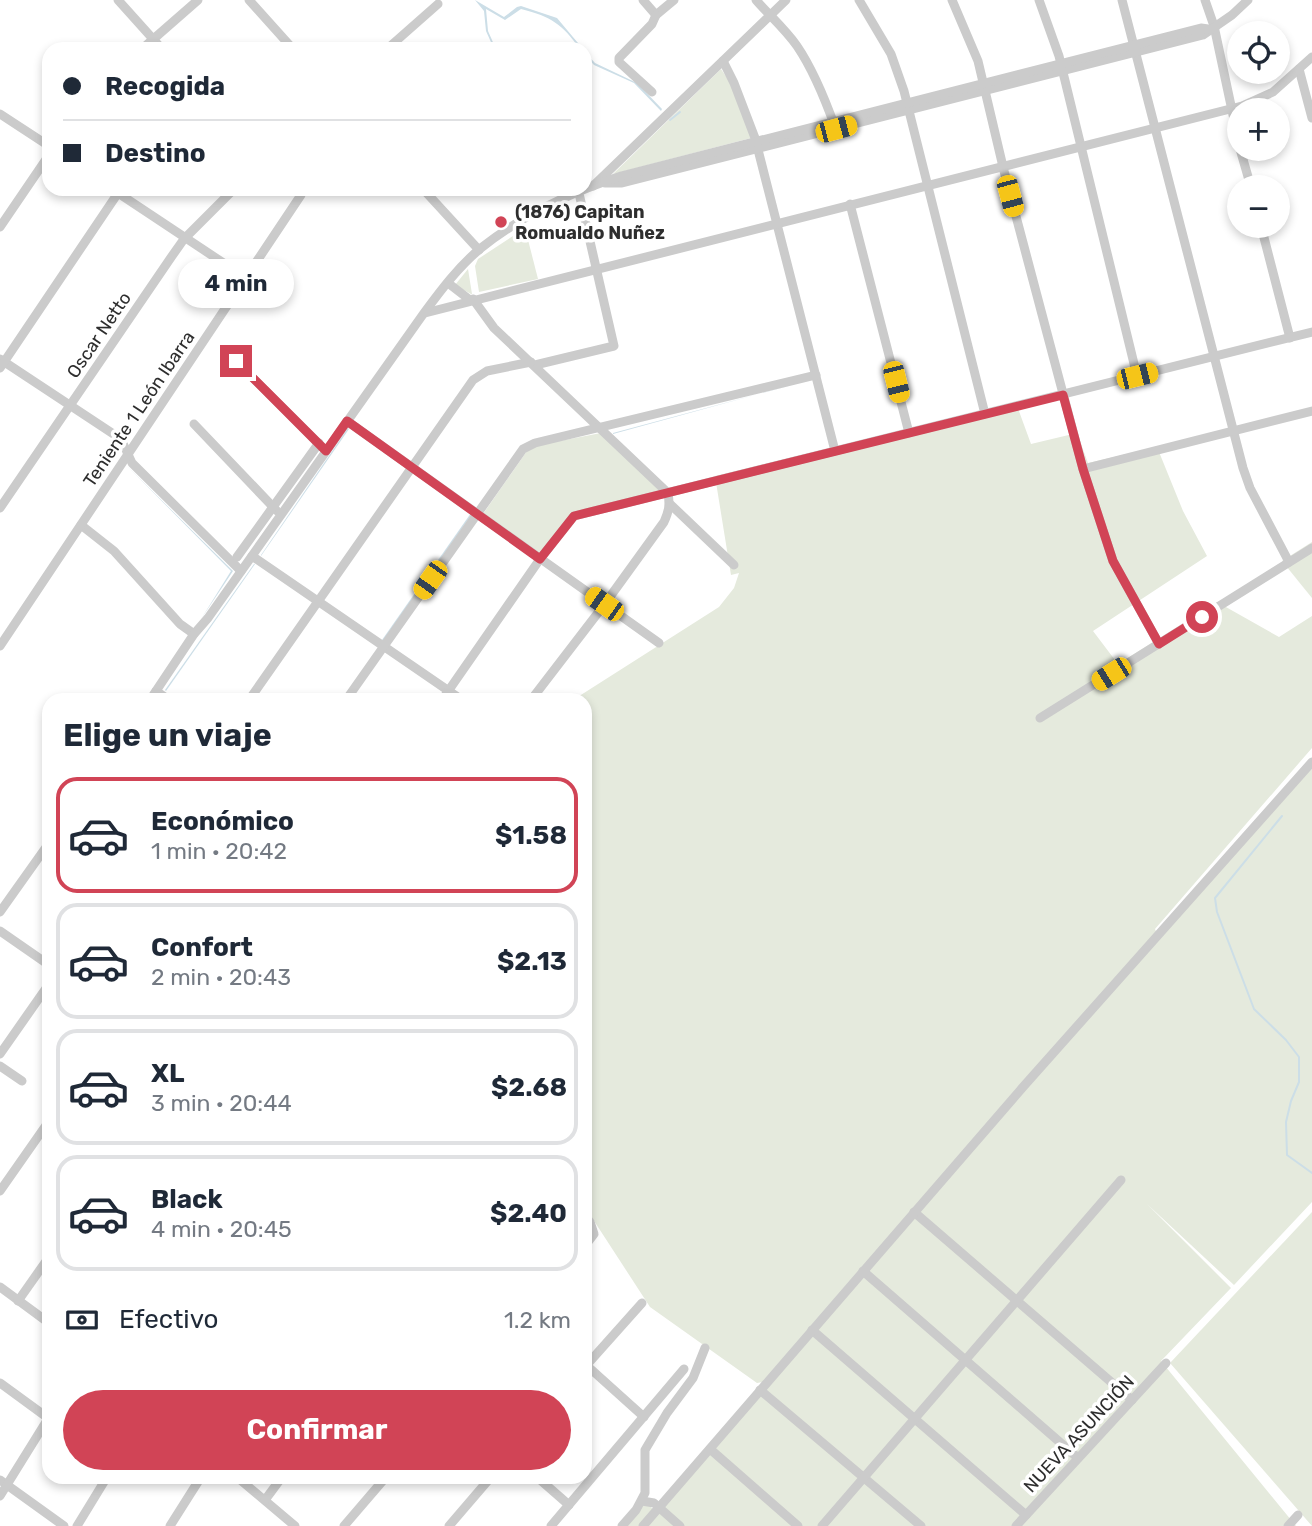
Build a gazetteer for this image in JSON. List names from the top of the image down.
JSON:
{
  "streets": {
    "street": ["Oscar Netto", "Teniente 1 León Ibarra", "NUEVA ASUNCIÓN"]
  },
  "places": ["(1876) Capitan Romualdo Nuñez"],
  "page": {
    "map_buttons": ["+", "−"],
    "banner": ["Recogida", "Destino"],
    "bubble": "4 min",
    "heading": "Elige un viaje",
    "list": [
      {
        "name": "Económico",
        "note": "1 min · 20:42",
        "value": "$1.58"
      },
      {
        "name": "Confort",
        "note": "2 min · 20:43",
        "value": "$2.13"
      },
      {
        "name": "XL",
        "note": "3 min · 20:44",
        "value": "$2.68"
      },
      {
        "name": "Black",
        "note": "4 min · 20:45",
        "value": "$2.40"
      }
    ],
    "pay": ["Efectivo", "1.2 km"],
    "buttons": "Confirmar"
  }
}
